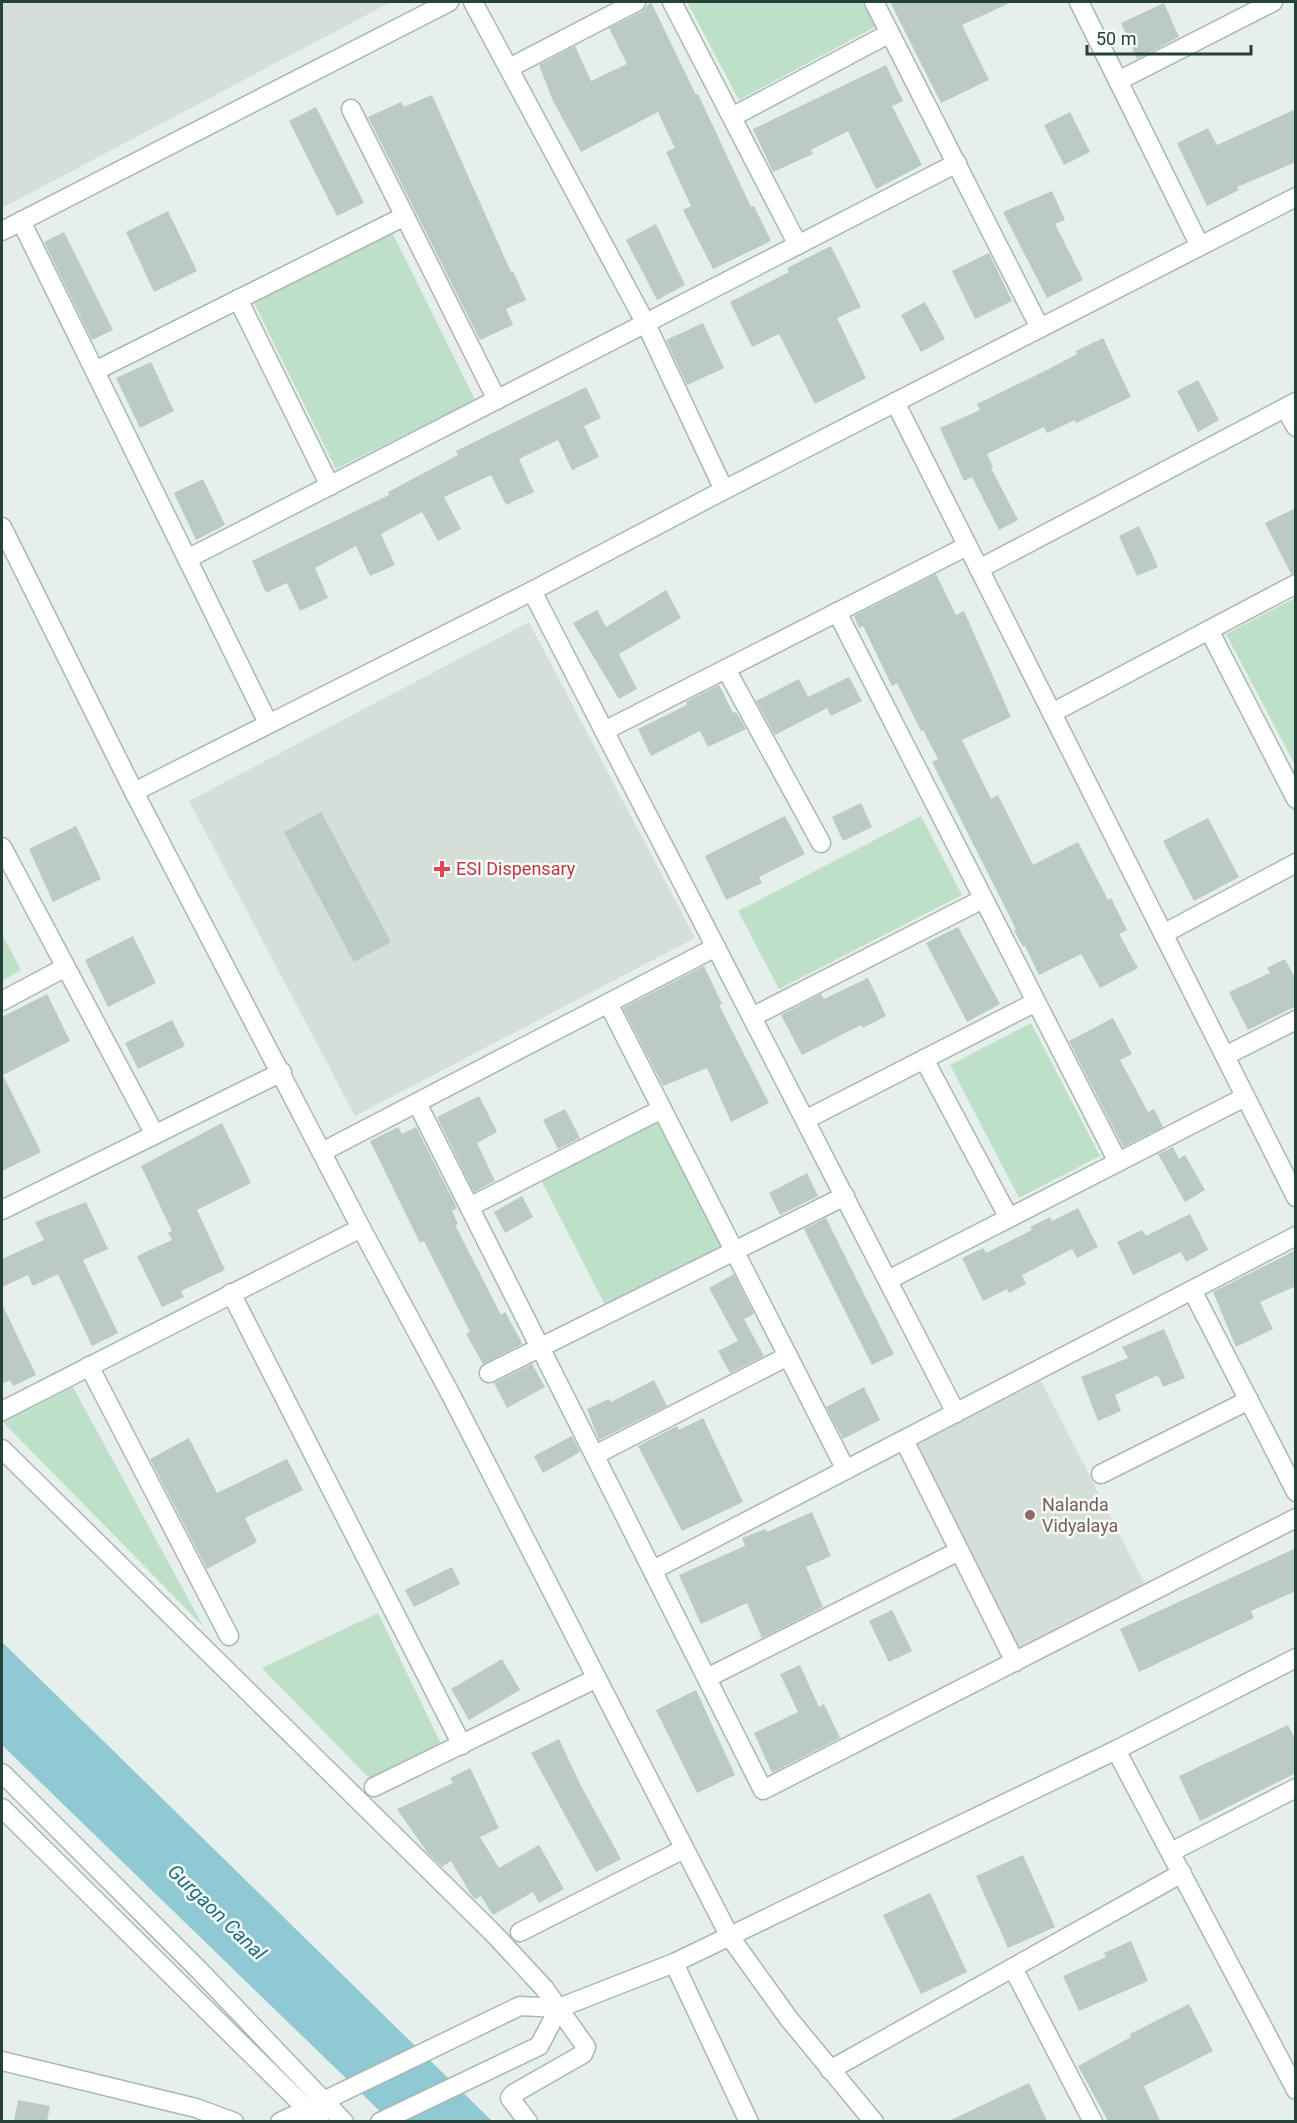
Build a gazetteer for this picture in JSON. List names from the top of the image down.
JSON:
{
  "water": ["Gurgaon Canal"],
  "places": {
    "health": ["ESI Dispensary"],
    "other": ["Nalanda Vidyalaya"]
  },
  "scale_bar": "50 m"
}
